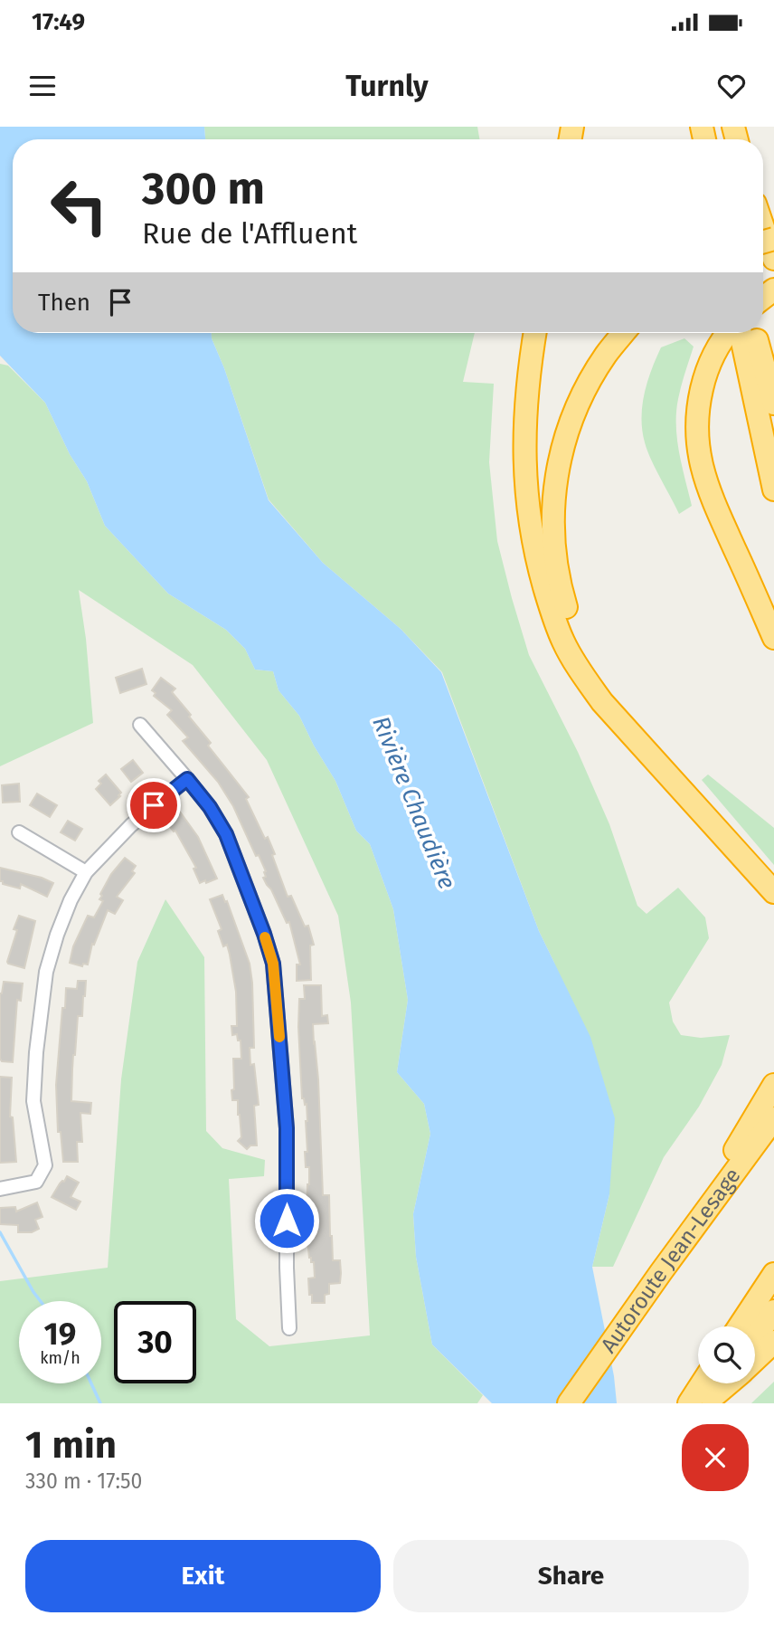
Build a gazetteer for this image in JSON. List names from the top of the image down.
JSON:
{
  "streets": {
    "highway": ["Autoroute Jean-Lesage"]
  },
  "water": ["Rivière Chaudière"],
  "page": {
    "status": "17:49",
    "header": "Turnly",
    "turn": ["300 m", "Rue de l'Affluent"],
    "then": "Then",
    "speed": "19 km/h",
    "limit": "30",
    "heading": ["1 min", "330 m · 17:50"],
    "buttons": ["Exit", "Share"]
  }
}
